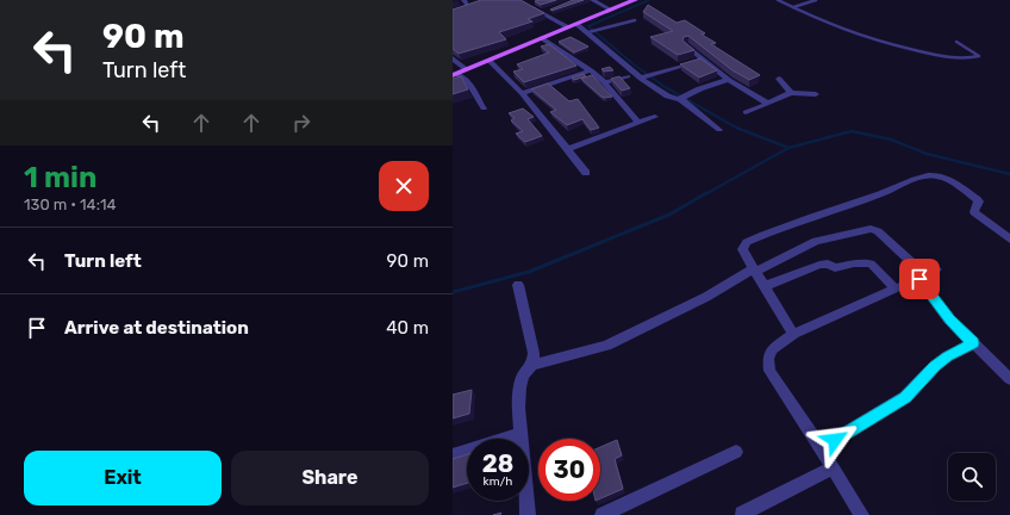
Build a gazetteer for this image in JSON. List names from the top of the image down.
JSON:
{
  "page": {
    "turn": ["90 m", "Turn left"],
    "heading": ["1 min", "130 m · 14:14"],
    "list": [
      {
        "name": "Turn left",
        "value": "90 m"
      },
      {
        "name": "Arrive at destination",
        "value": "40 m"
      }
    ],
    "speed": "28 km/h",
    "limit": "30",
    "buttons": ["Exit", "Share"]
  }
}
